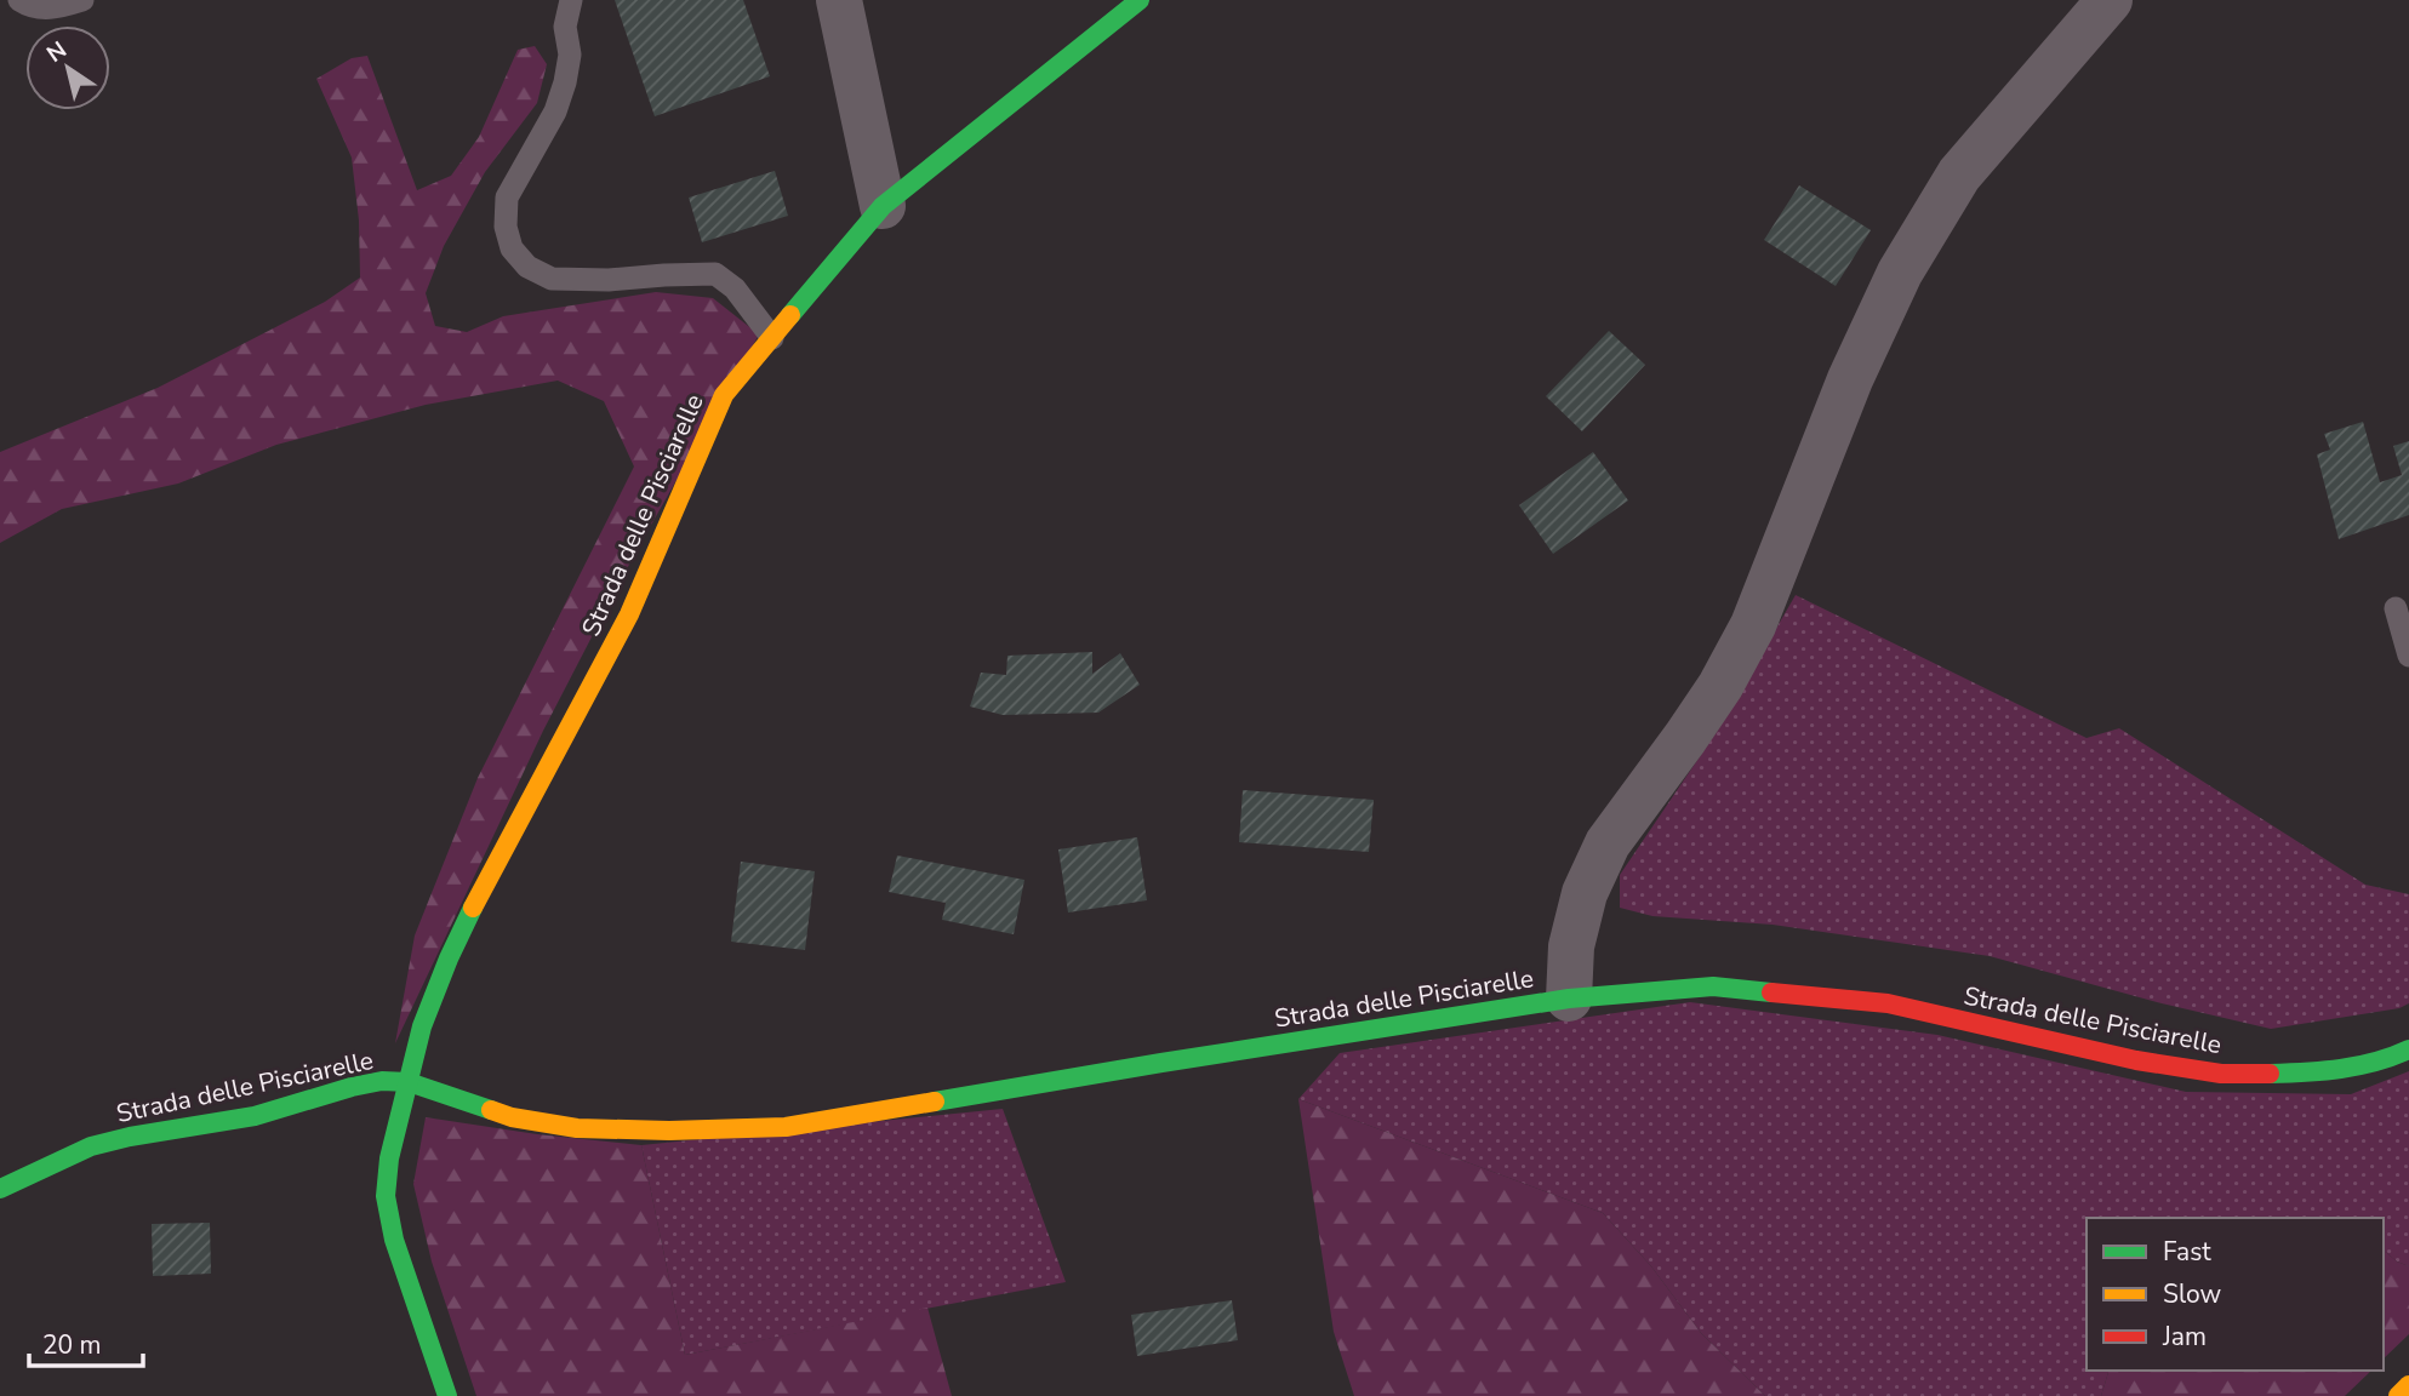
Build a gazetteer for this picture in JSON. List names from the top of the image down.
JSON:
{
  "streets": {
    "street": ["Strada delle Pisciarelle"]
  },
  "legend": ["Fast", "Slow", "Jam"],
  "scale_bar": "20 m",
  "north": "top left"
}
